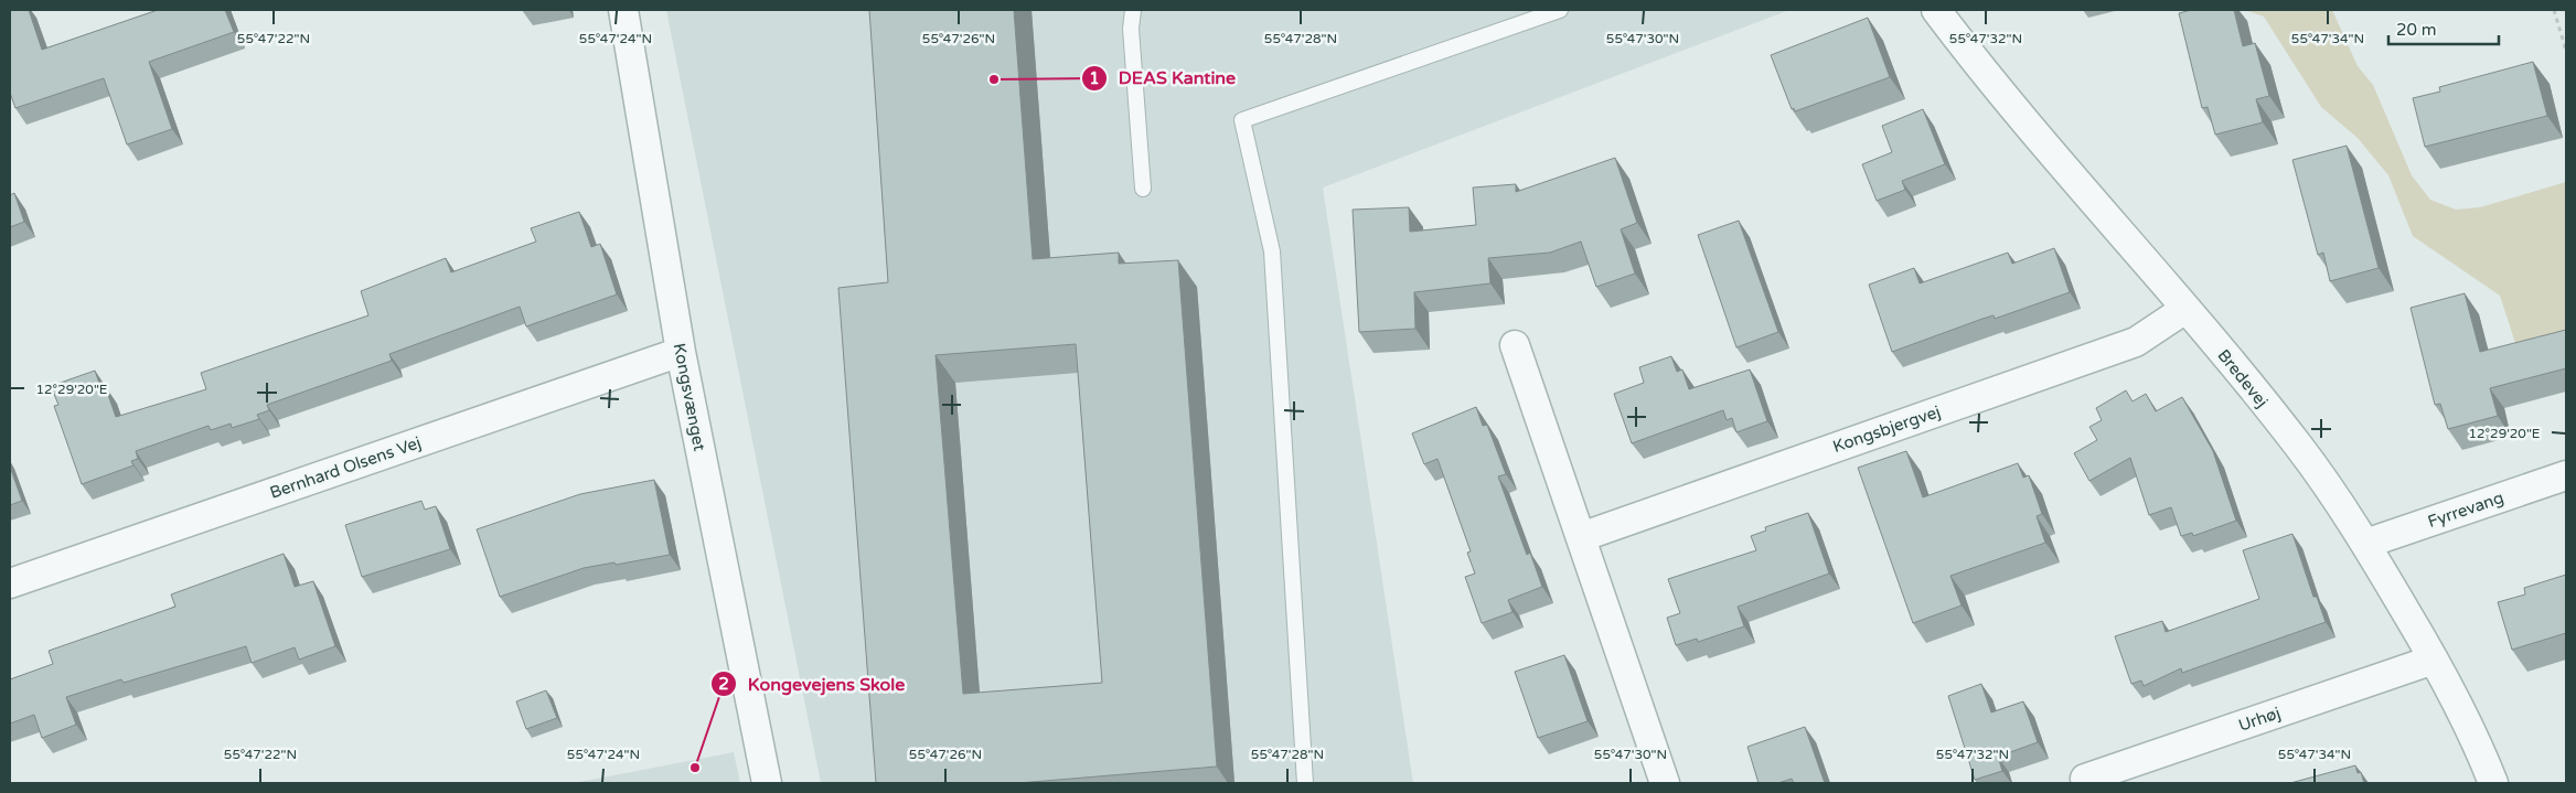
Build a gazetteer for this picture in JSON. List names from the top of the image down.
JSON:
{
  "streets": {
    "street": [
      "Bredevej",
      "Kongsvænget",
      "Kongsbjergvej",
      "Bernhard Olsens Vej",
      "Fyrrevang",
      "Urhøj"
    ]
  },
  "crossings": [
    ["Bredevej", "Kongsbjergvej"],
    ["Bredevej", "Fyrrevang"],
    ["Bredevej", "Urhøj"],
    ["Kongsvænget", "Bernhard Olsens Vej"]
  ],
  "places": ["DEAS Kantine", "Kongevejens Skole"],
  "scale_bar": "20 m",
  "coordinates": [
    "55°47'22\"N",
    "55°47'24\"N",
    "55°47'26\"N",
    "55°47'28\"N",
    "55°47'30\"N",
    "55°47'32\"N",
    "55°47'34\"N",
    "12°29'20\"E"
  ]
}
